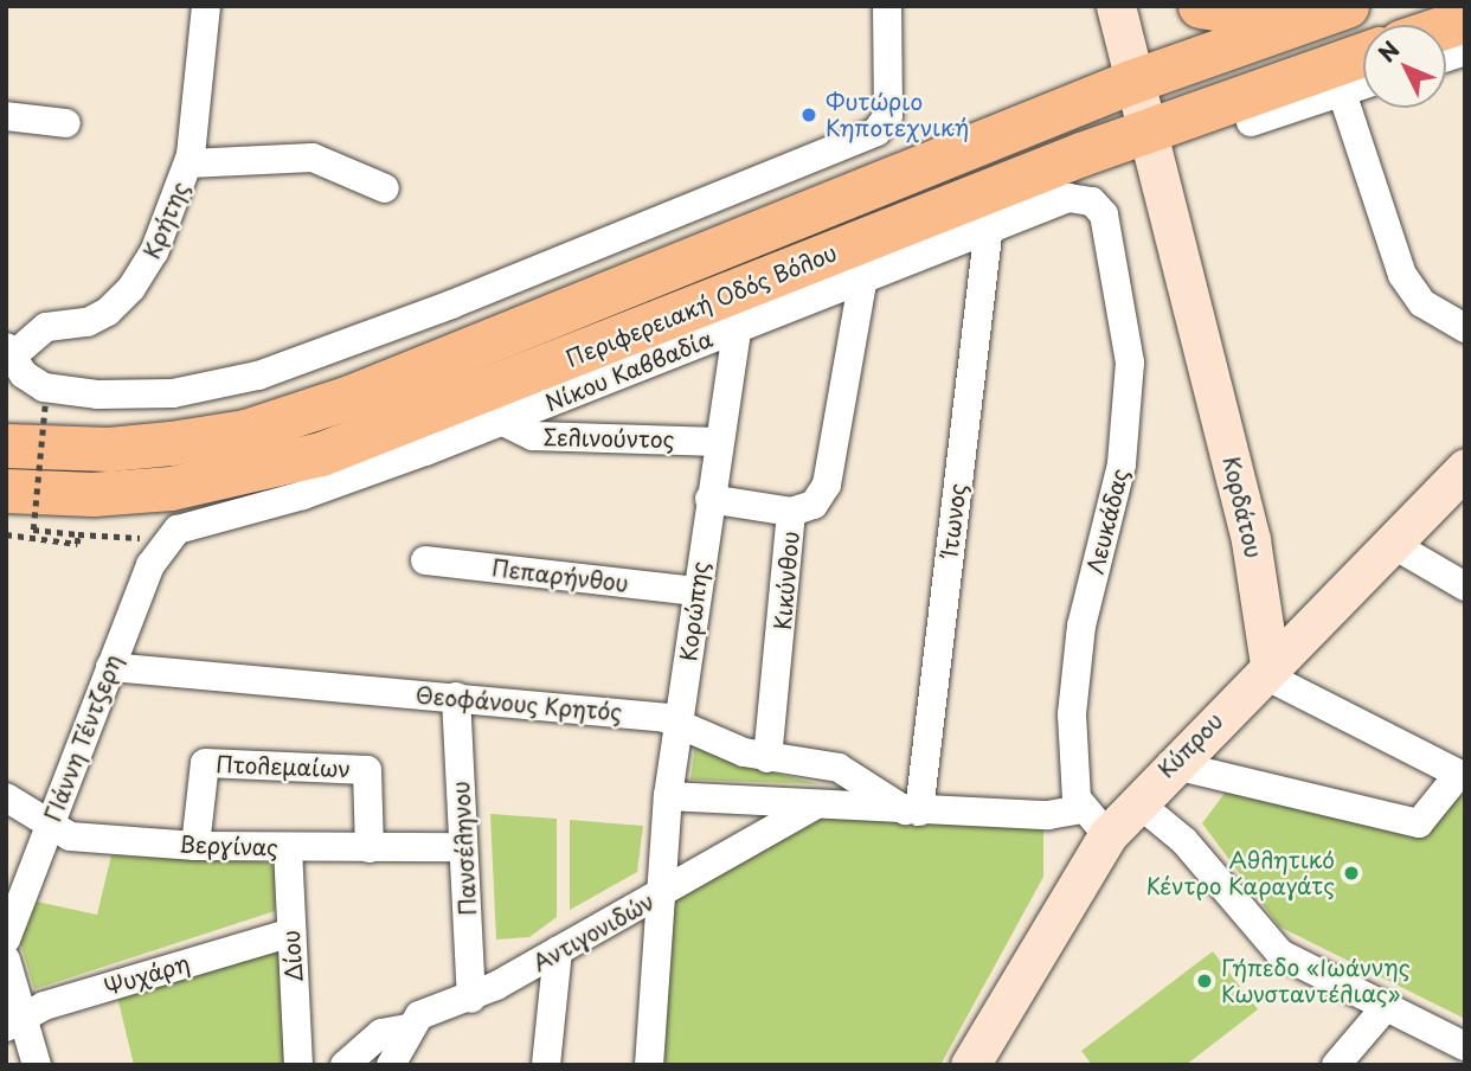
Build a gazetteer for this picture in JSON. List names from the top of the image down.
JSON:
{
  "streets": {
    "main road": ["Περιφερειακή Οδός Βόλου"],
    "street": [
      "Κρήτης",
      "Νίκου Καββαδία",
      "Σελινούντος",
      "Κορδάτου",
      "Ίτωνος",
      "Λευκάδας",
      "Πεπαρήνθου",
      "Κικύνθου",
      "Κορώπης",
      "Θεοφάνους Κρητός",
      "ΓΙάννη Τέντζερη",
      "Κύπρου",
      "Πτολεμαίων",
      "Βεργίνας",
      "Πανσέληνου",
      "Αντιγονιδών",
      "Δίου",
      "Ψυχάρη"
    ]
  },
  "crossings": [
    ["Περιφερειακή Οδός Βόλου", "Κορδάτου"],
    ["Νίκου Καββαδία", "Σελινούντος"],
    ["Νίκου Καββαδία", "Ίτωνος"],
    ["Νίκου Καββαδία", "Λευκάδας"],
    ["Νίκου Καββαδία", "Κικύνθου"],
    ["Νίκου Καββαδία", "Κορώπης"],
    ["Νίκου Καββαδία", "ΓΙάννη Τέντζερη"],
    ["Σελινούντος", "Κορώπης"],
    ["Κορδάτου", "Κύπρου"],
    ["Ίτωνος", "Θεοφάνους Κρητός"],
    ["Λευκάδας", "Κύπρου"],
    ["Πεπαρήνθου", "Κορώπης"],
    ["Κικύνθου", "Θεοφάνους Κρητός"],
    ["Κορώπης", "Θεοφάνους Κρητός"],
    ["Κορώπης", "Αντιγονιδών"],
    ["Θεοφάνους Κρητός", "ΓΙάννη Τέντζερη"],
    ["Θεοφάνους Κρητός", "Πανσέληνου"],
    ["ΓΙάννη Τέντζερη", "Βεργίνας"],
    ["Πτολεμαίων", "Βεργίνας"],
    ["Βεργίνας", "Πανσέληνου"],
    ["Βεργίνας", "Δίου"],
    ["Πανσέληνου", "Αντιγονιδών"],
    ["Δίου", "Ψυχάρη"]
  ],
  "places": ["Φυτώριο Κηποτεχνική", "Αθλητικό Κέντρο Καραγάτς", "Γήπεδο «Ιωάννης Κωνσταντέλιας»"],
  "north": "top left"
}
